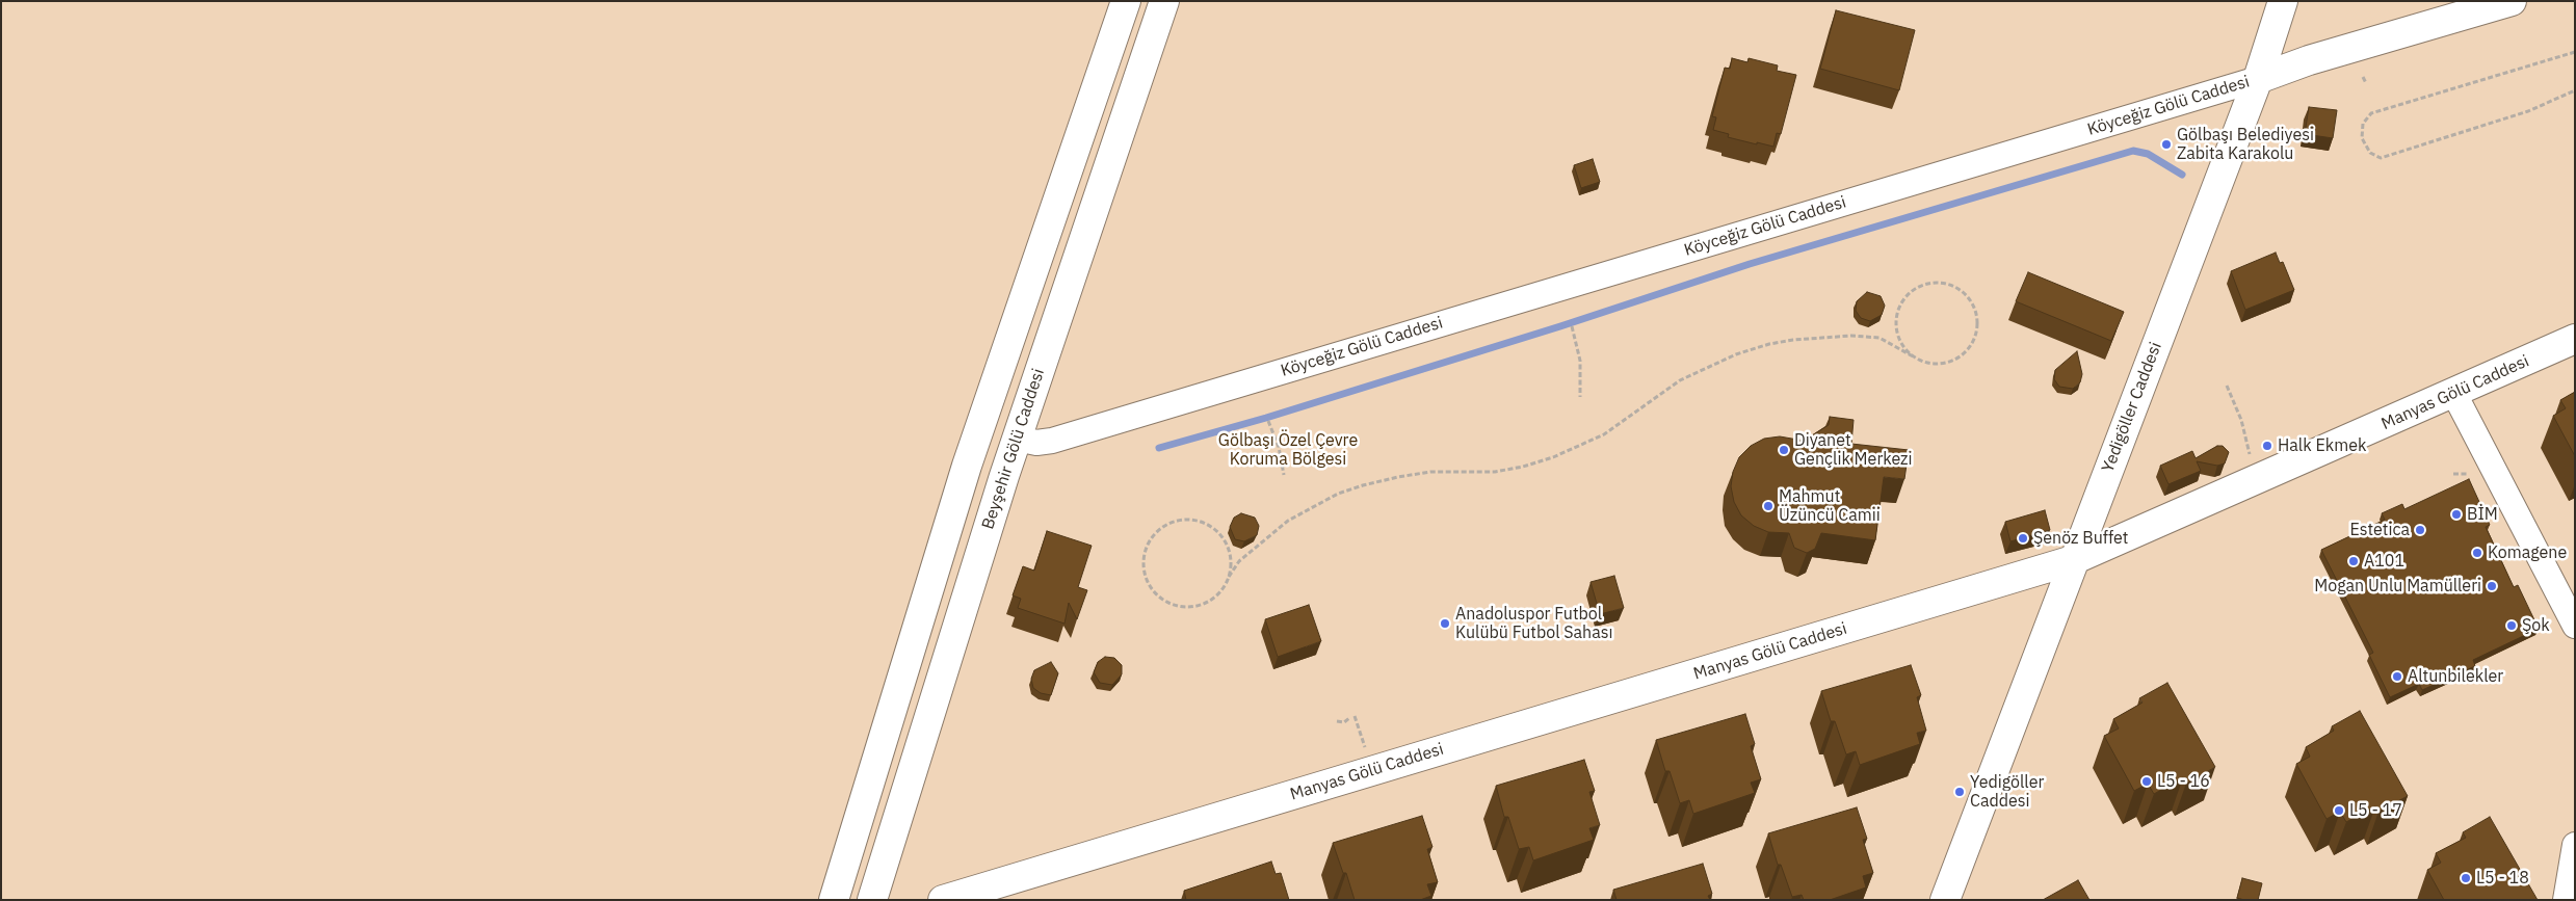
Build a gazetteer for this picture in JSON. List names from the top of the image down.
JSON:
{
  "streets": {
    "street": [
      "Köyceğiz Gölü Caddesi",
      "Manyas Gölü Caddesi",
      "Yedigöller Caddesi",
      "Beyşehir Gölü Caddesi"
    ]
  },
  "crossings": [
    ["Köyceğiz Gölü Caddesi", "Yedigöller Caddesi"],
    ["Köyceğiz Gölü Caddesi", "Beyşehir Gölü Caddesi"],
    ["Manyas Gölü Caddesi", "Yedigöller Caddesi"]
  ],
  "parks": ["Gölbaşı Özel Çevre Koruma Bölgesi"],
  "places": [
    "Gölbaşı Belediyesi Zabita Karakolu",
    "Halk Ekmek",
    "Diyanet Gençlik Merkezi",
    "Mahmut Üzüncü Camii",
    "BİM",
    "Estetica",
    "Şenöz Buffet",
    "Komagene",
    "A101",
    "Mogan Unlu Mamülleri",
    "Anadoluspor Futbol Kulübü Futbol Sahası",
    "Şok",
    "Altunbilekler",
    "L5 - 16",
    "Yedigöller Caddesi",
    "L5 - 17",
    "L5 - 18"
  ]
}
